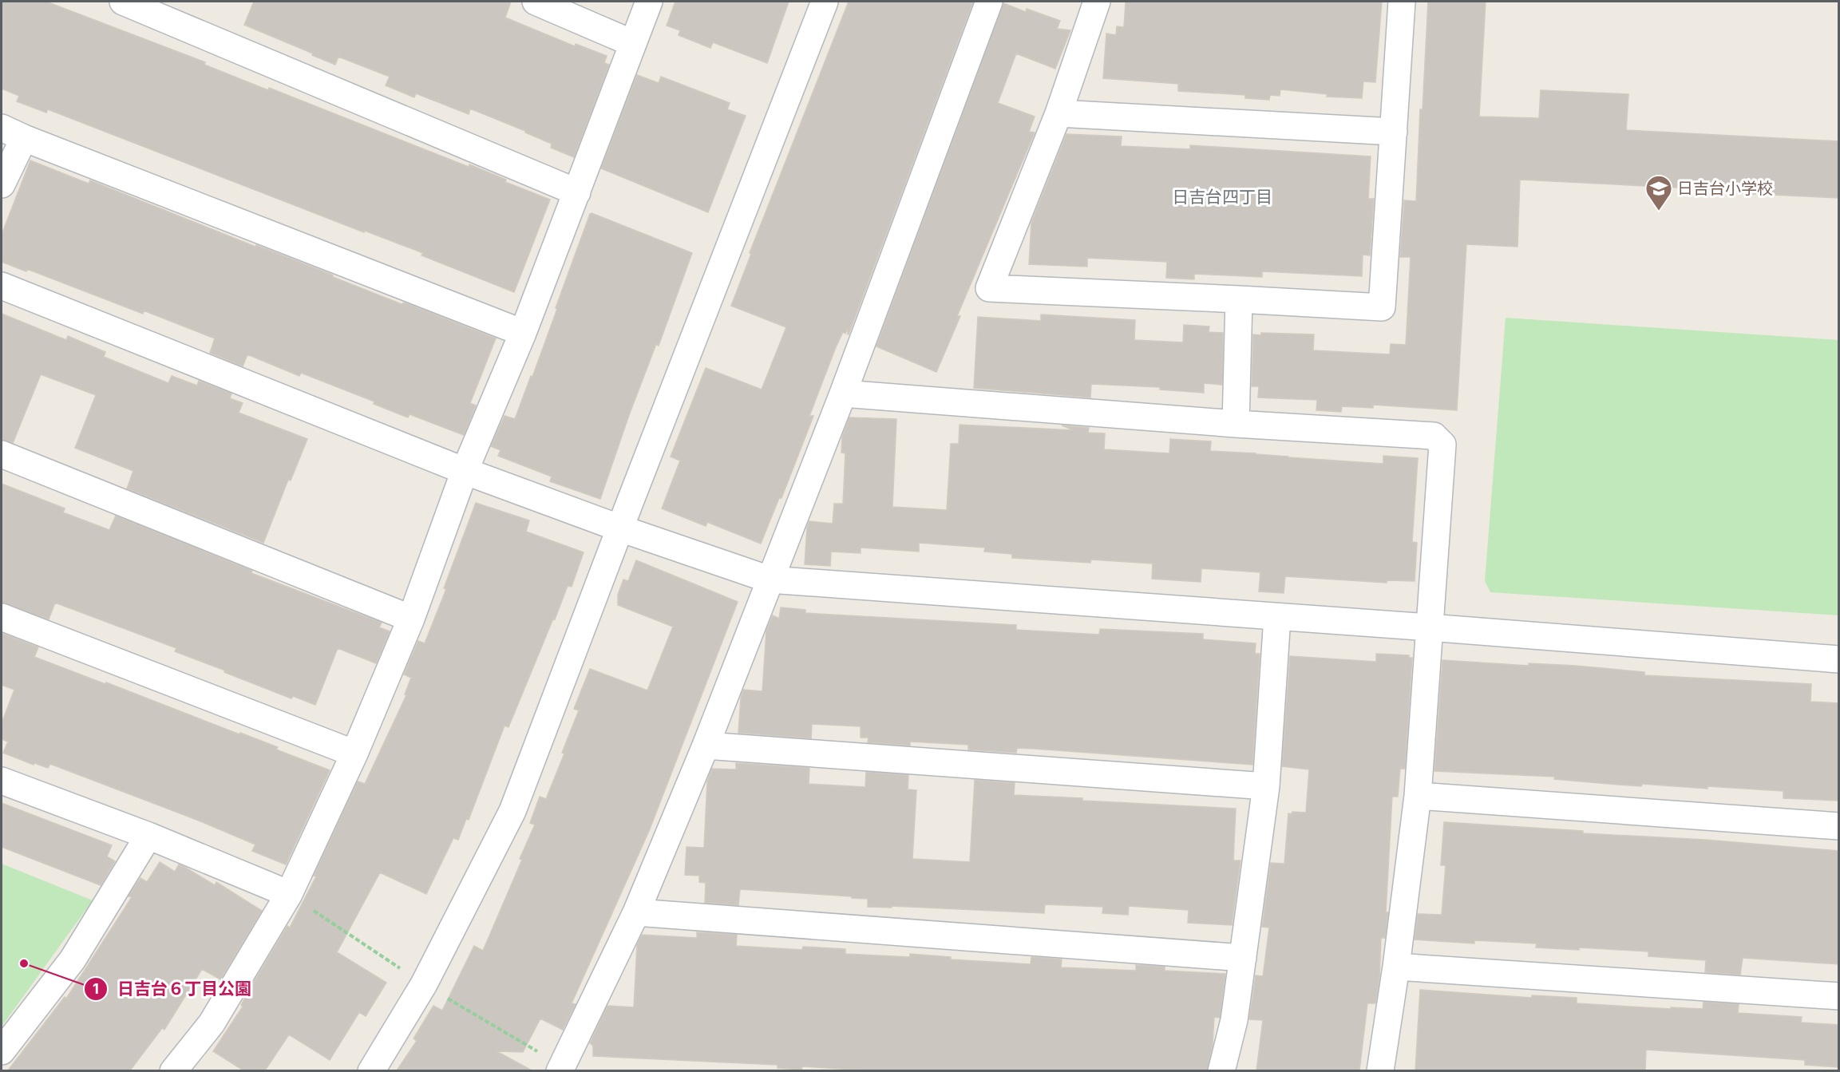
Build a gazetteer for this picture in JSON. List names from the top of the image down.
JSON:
{
  "districts": ["日吉台四丁目"],
  "places": {
    "school or university": ["日吉台小学校"],
    "other": ["日吉台６丁目公園"]
  }
}
